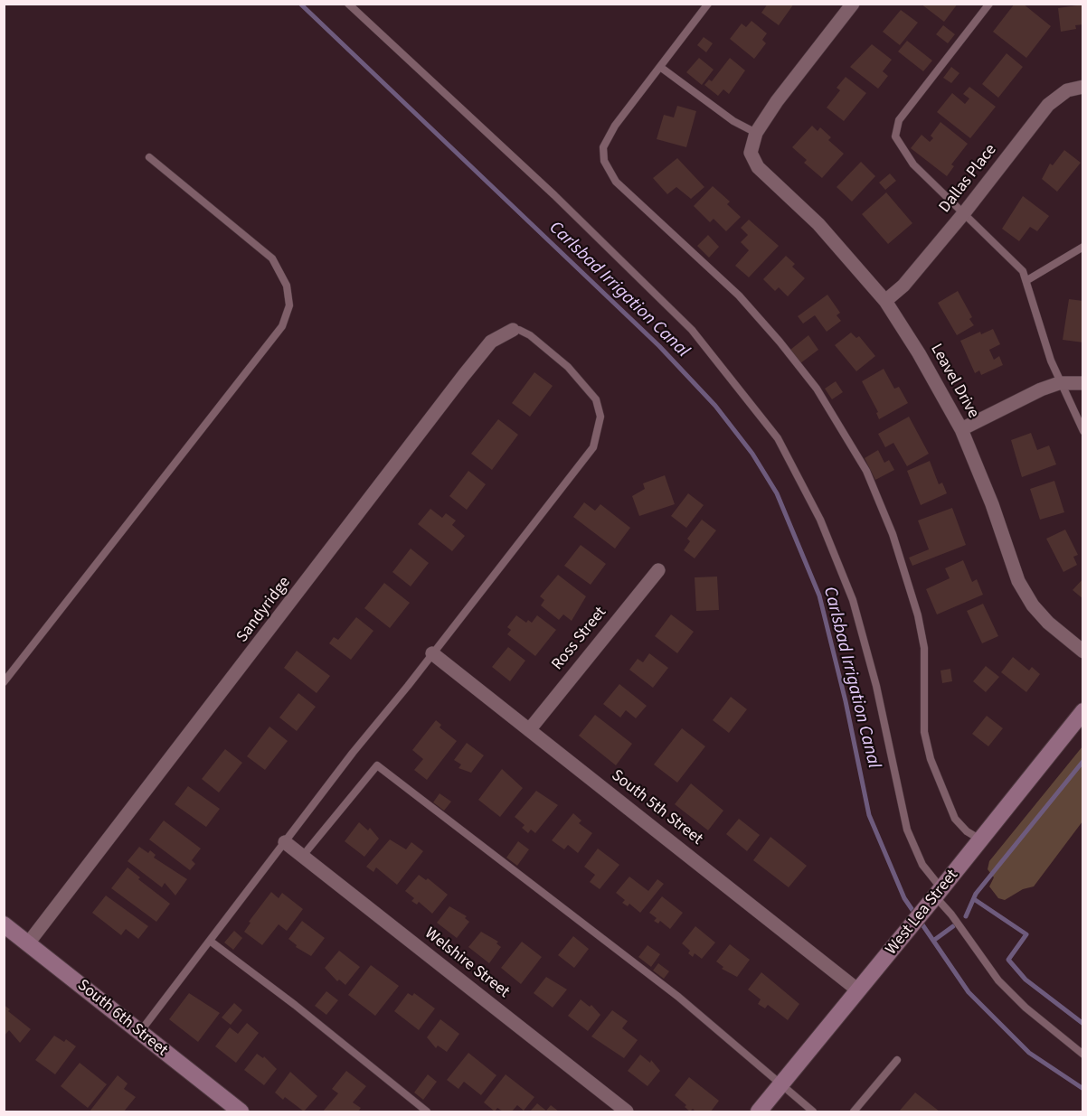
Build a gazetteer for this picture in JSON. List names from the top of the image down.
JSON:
{
  "streets": {
    "main road": ["West Lea Street", "South 6th Street"],
    "street": [
      "Dallas Place",
      "Leavel Drive",
      "Sandyridge",
      "Ross Street",
      "South 5th Street",
      "Welshire Street"
    ]
  },
  "crossings": [
    ["Dallas Place", "Leavel Drive"],
    ["Sandyridge", "South 6th Street"],
    ["Ross Street", "South 5th Street"],
    ["South 5th Street", "West Lea Street"]
  ],
  "water": ["Carlsbad Irrigation Canal"]
}
